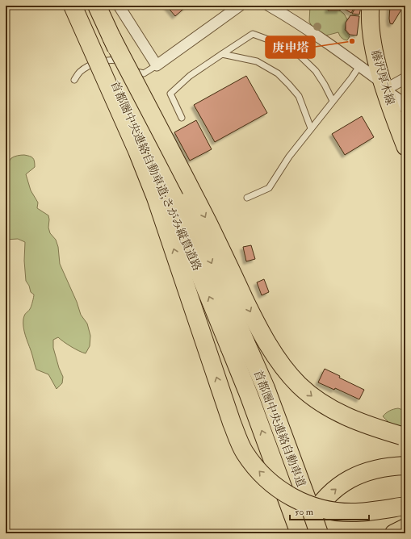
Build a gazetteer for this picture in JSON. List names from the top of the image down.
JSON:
{
  "streets": {
    "highway": ["首都圏中央連絡自動車道;さがみ縦貫道路", "首都圏中央連絡自動車道"],
    "main road": ["藤沢厚木線"]
  },
  "crossings": [
    ["首都圏中央連絡自動車道;さがみ縦貫道路", "首都圏中央連絡自動車道"]
  ],
  "places": ["庚申塔"],
  "scale_bar": "50 m"
}
